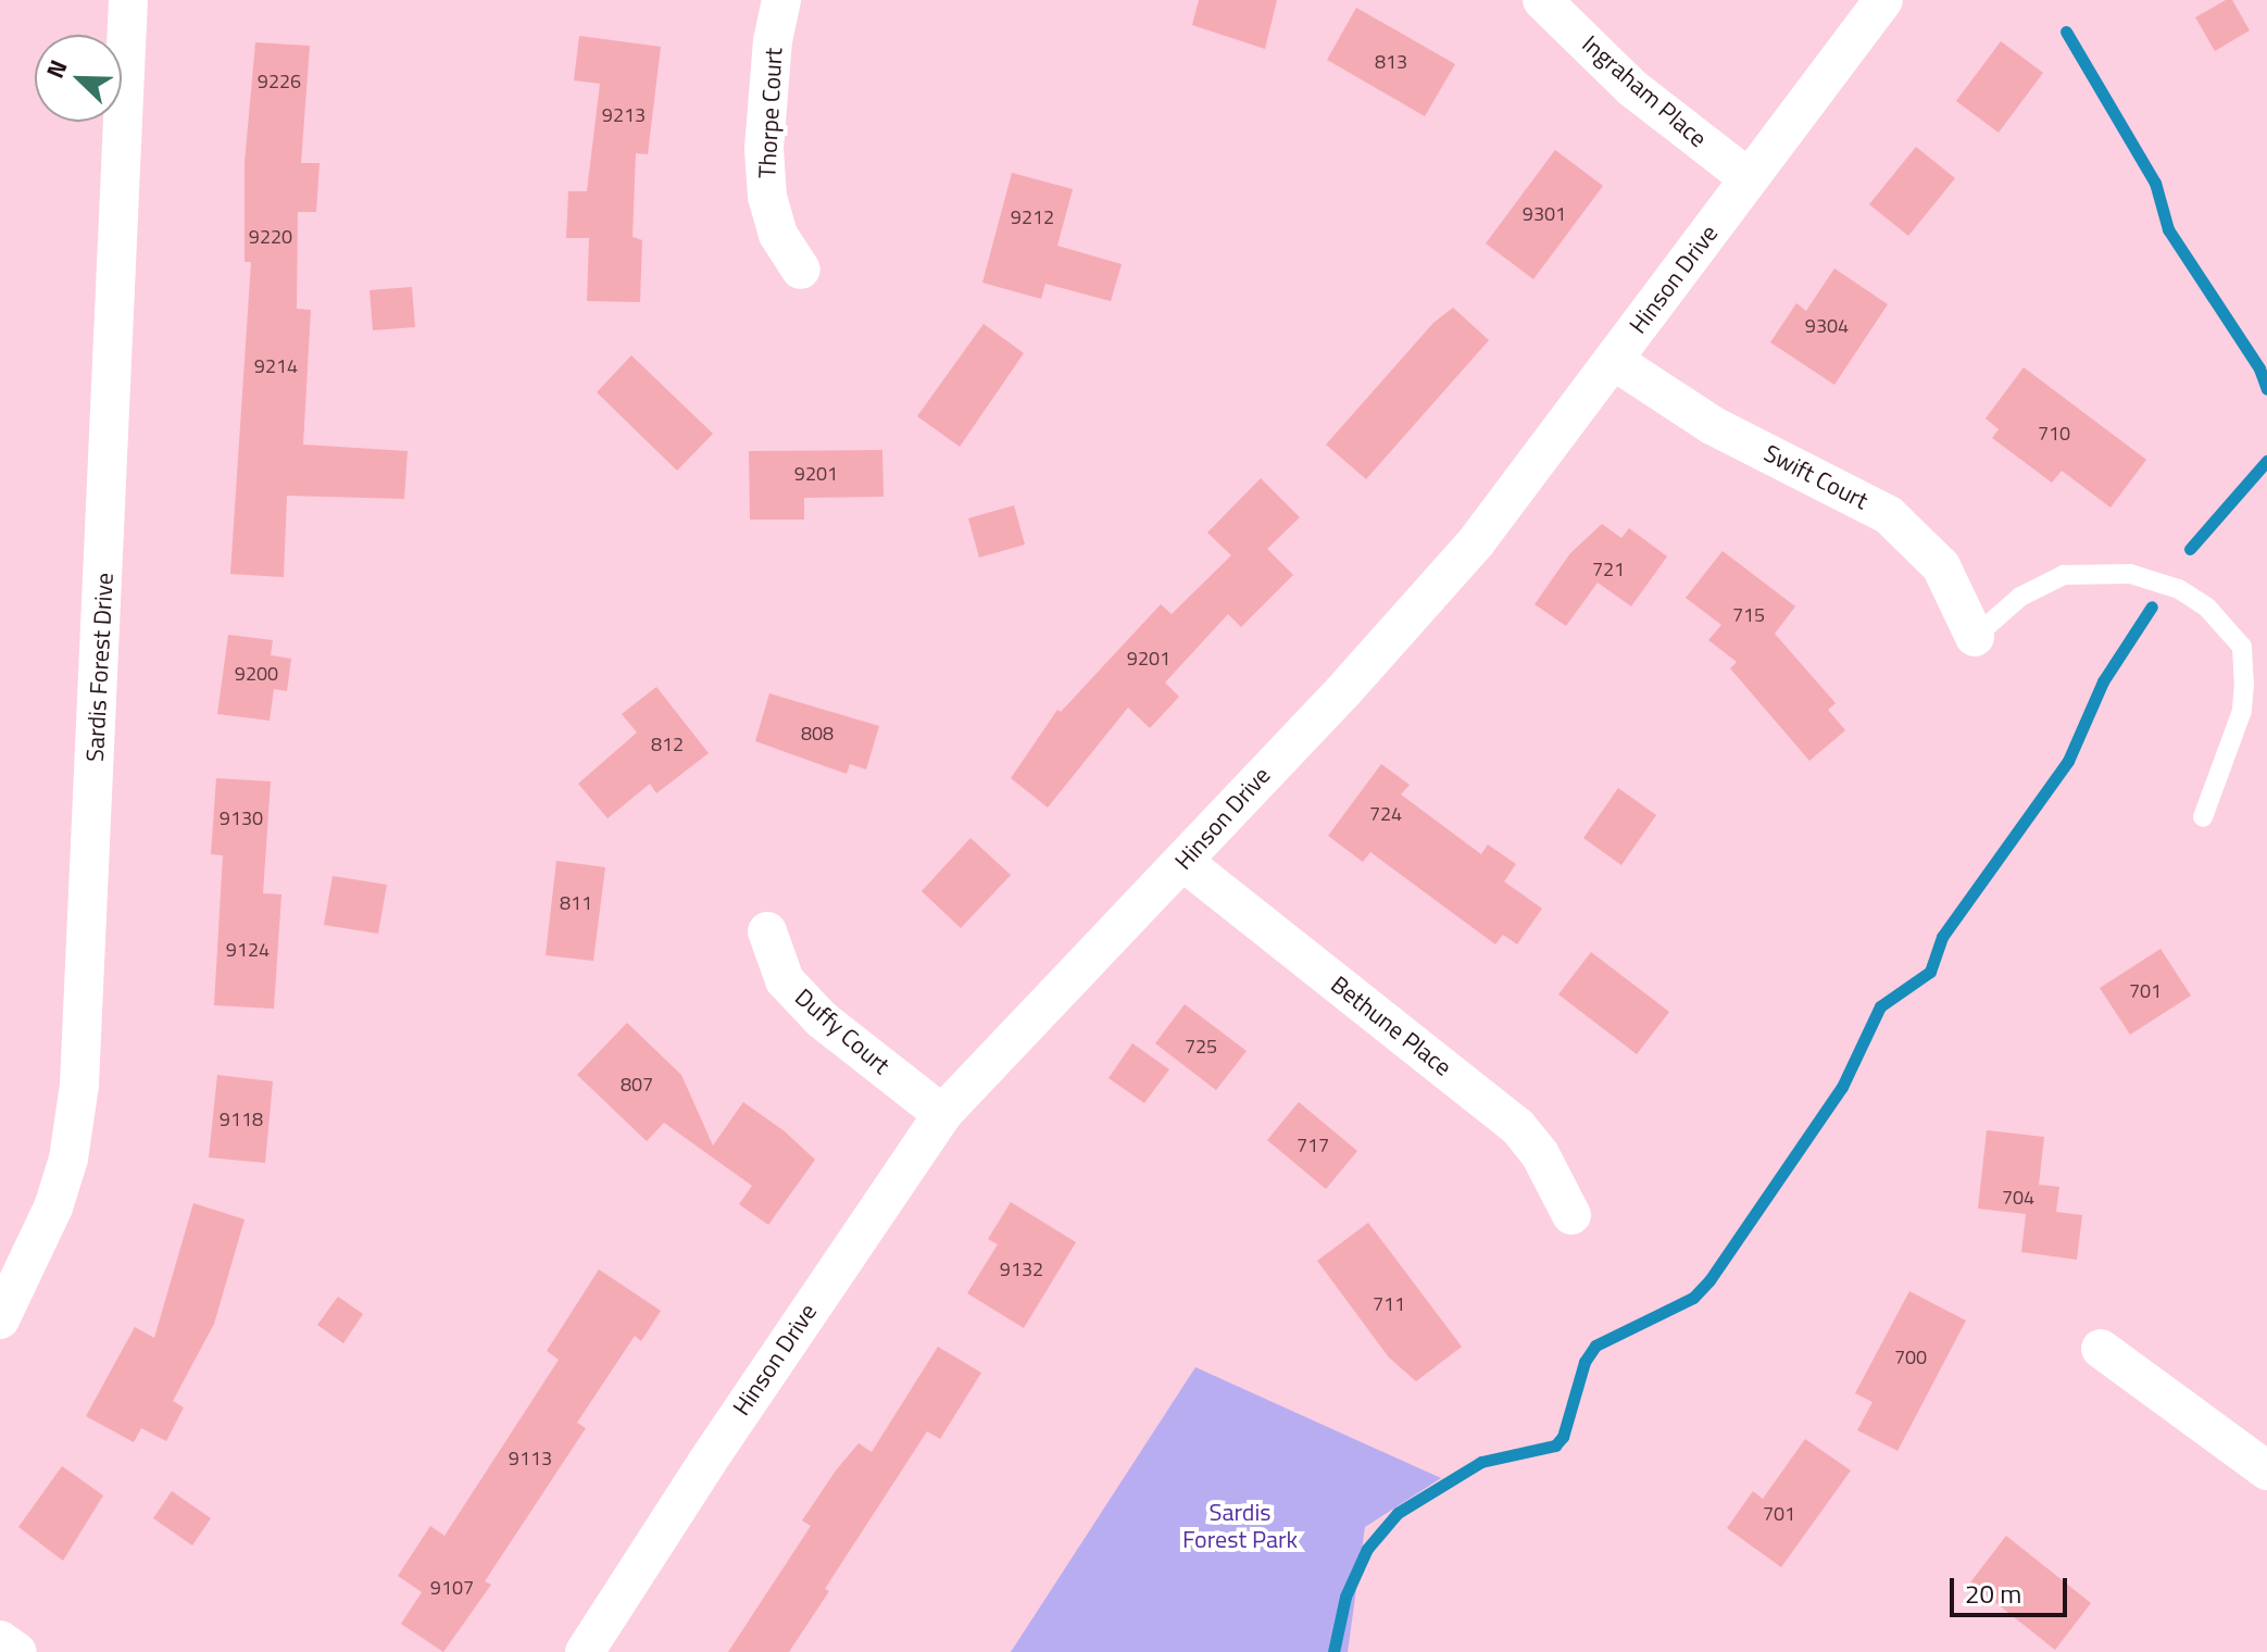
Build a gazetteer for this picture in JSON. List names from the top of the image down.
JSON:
{
  "streets": {
    "street": [
      "Ingraham Place",
      "Thorpe Court",
      "Hinson Drive",
      "Swift Court",
      "Sardis Forest Drive",
      "Bethune Place",
      "Duffy Court"
    ]
  },
  "crossings": [
    ["Ingraham Place", "Hinson Drive"],
    ["Hinson Drive", "Swift Court"],
    ["Hinson Drive", "Bethune Place"],
    ["Hinson Drive", "Duffy Court"]
  ],
  "parks": ["Sardis Forest Park"],
  "house_numbers": [
    "813",
    "9226",
    "9213",
    "9301",
    "9212",
    "9220",
    "9304",
    "9214",
    "710",
    "9201",
    "721",
    "715",
    "9201",
    "9200",
    "808",
    "812",
    "724",
    "9130",
    "811",
    "9124",
    "701",
    "725",
    "807",
    "9118",
    "717",
    "704",
    "9132",
    "711",
    "700",
    "9113",
    "701",
    "9107"
  ],
  "scale_bar": "20 m",
  "north": "top left"
}
